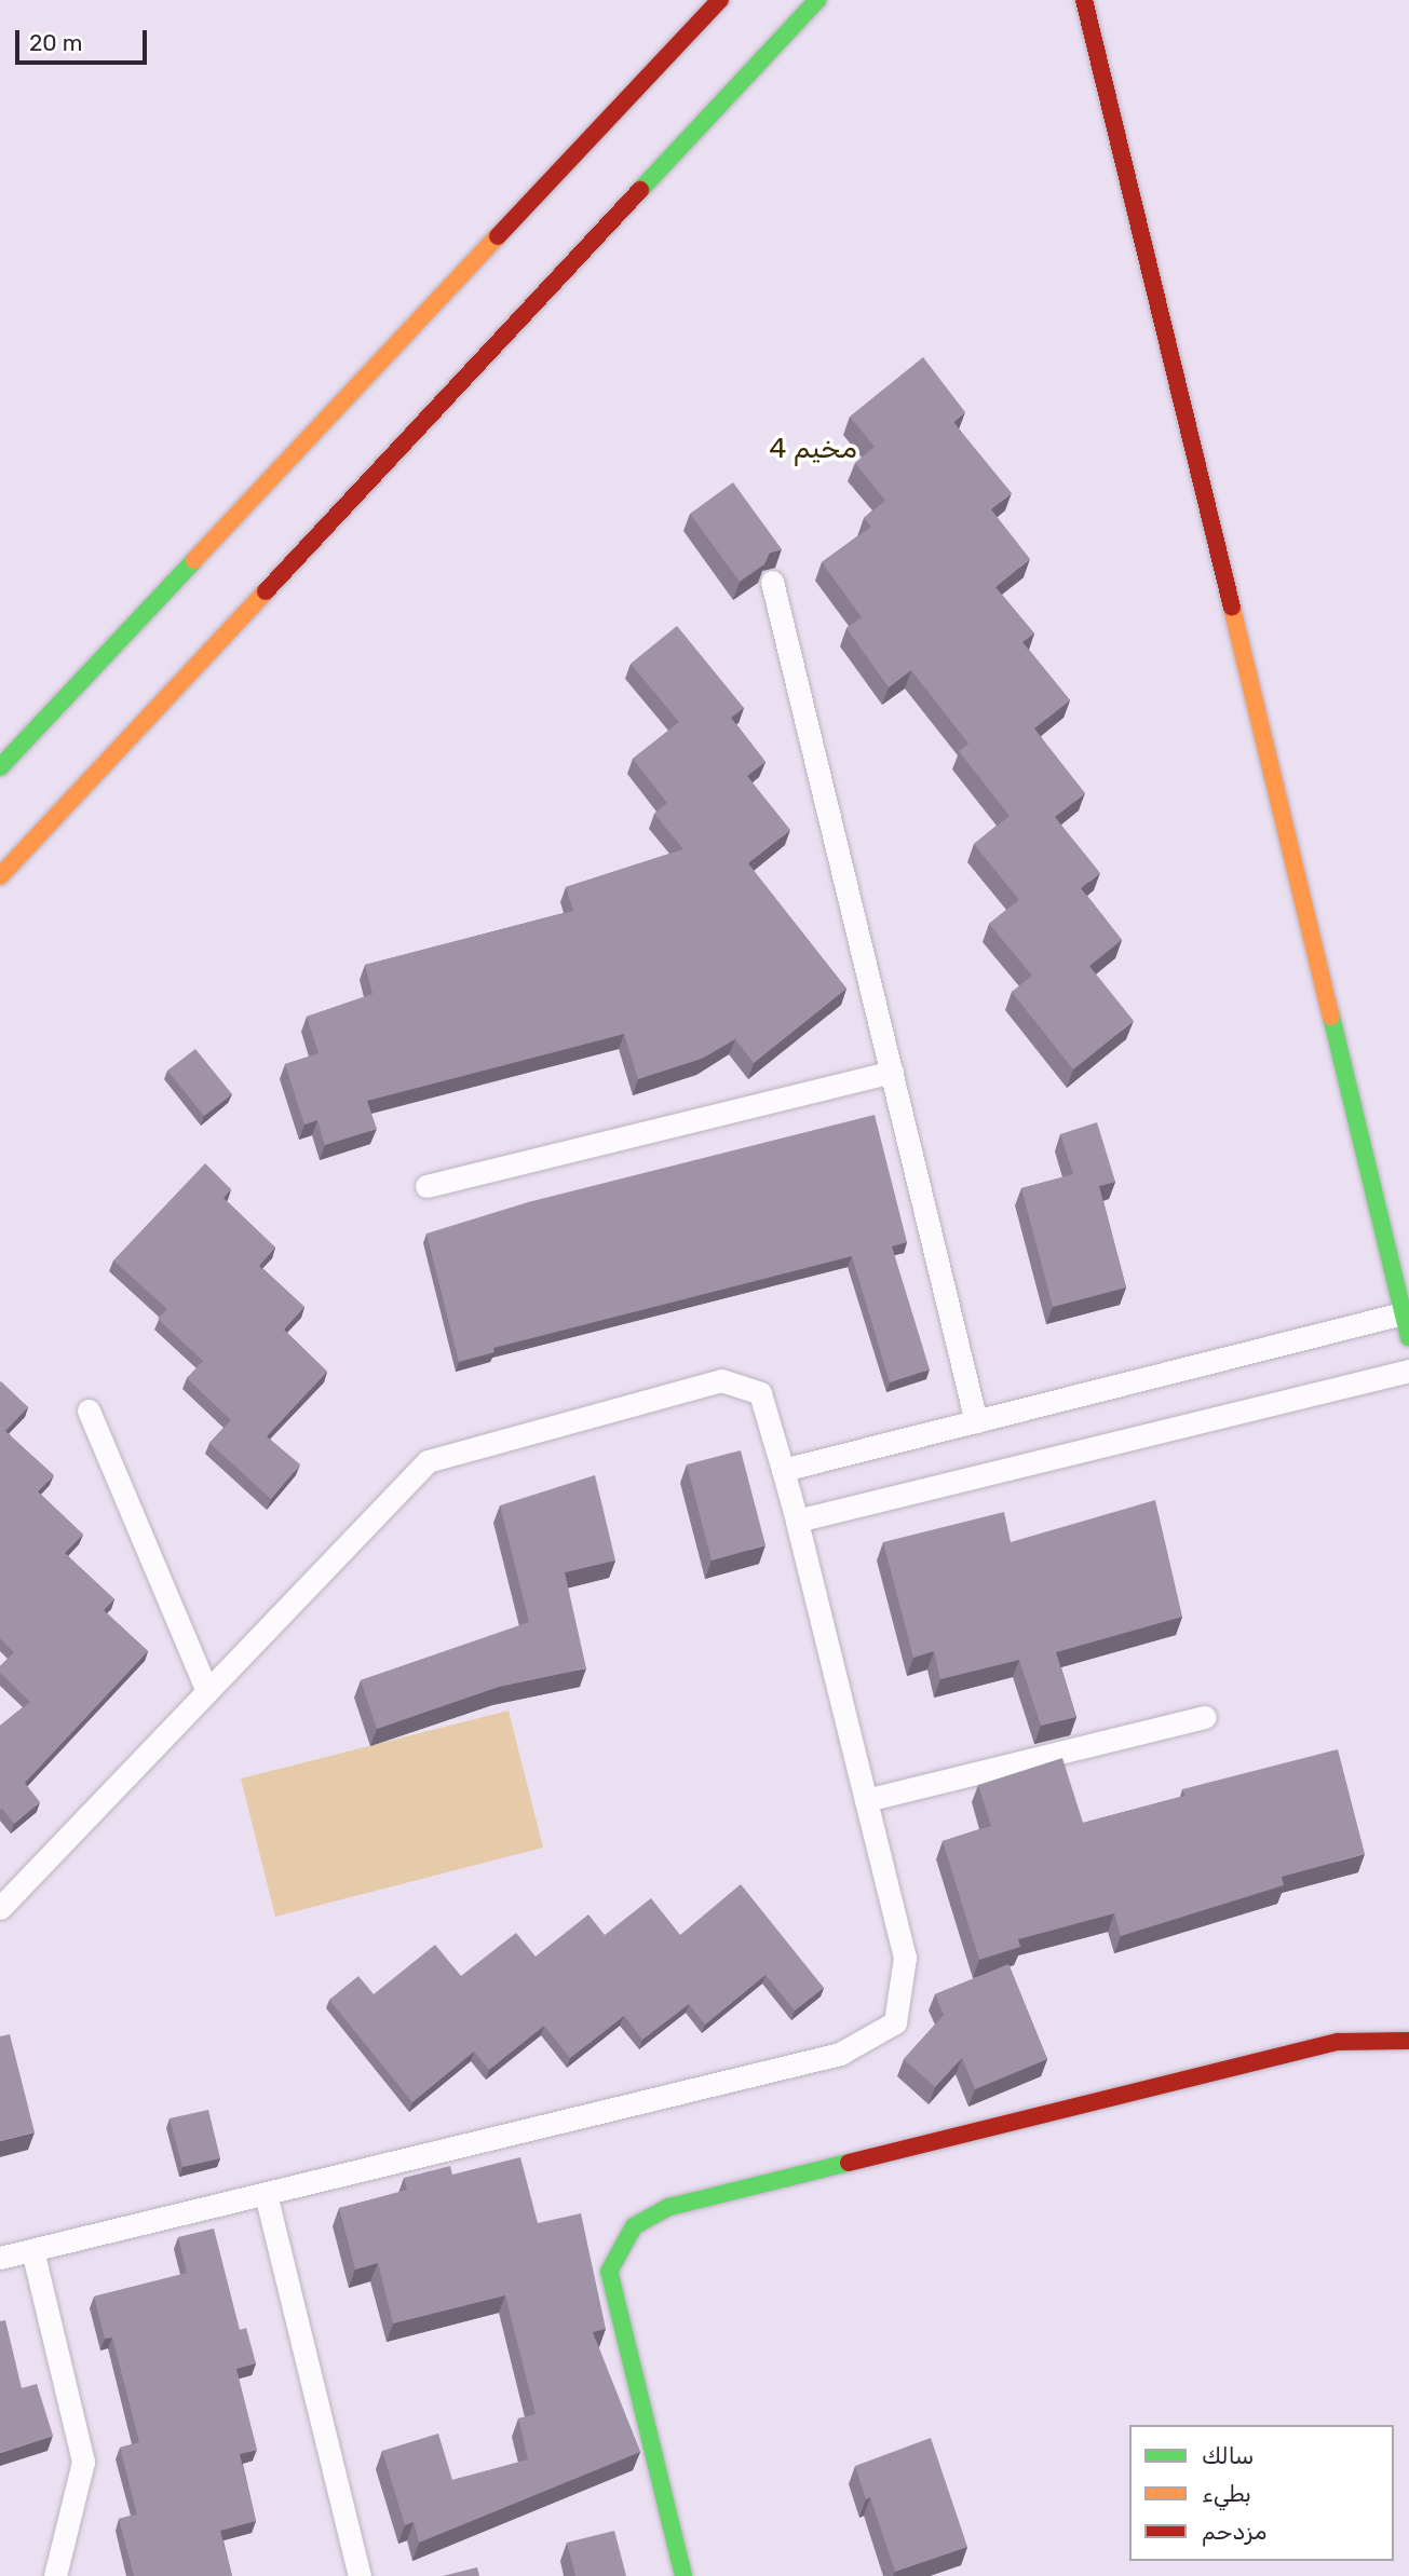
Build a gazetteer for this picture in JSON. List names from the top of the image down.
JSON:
{
  "districts": ["مخيم 4"],
  "legend": ["سالك", "بطيء", "مزدحم"],
  "scale_bar": "20 m"
}
